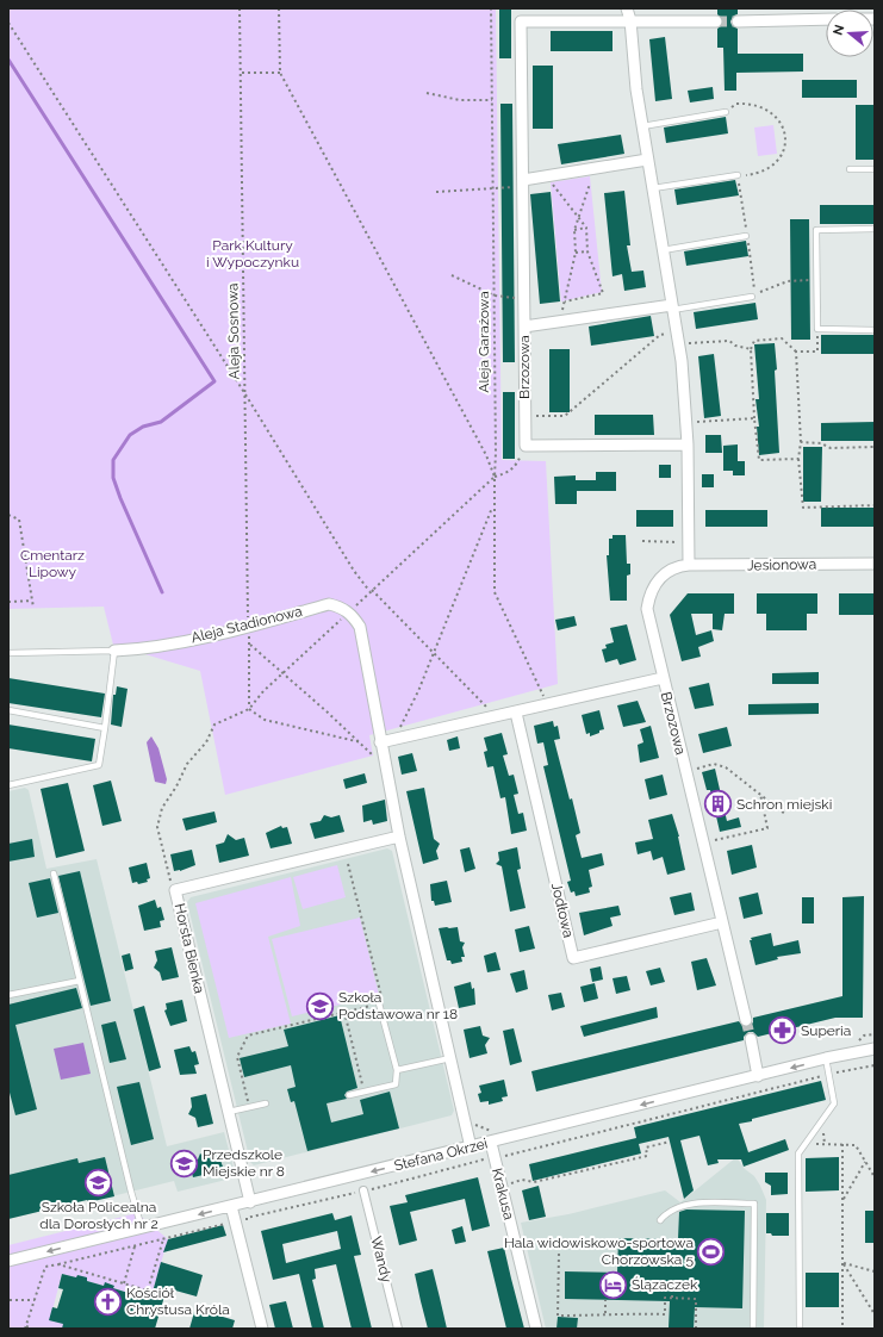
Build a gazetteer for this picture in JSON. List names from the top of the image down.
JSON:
{
  "streets": {
    "street": [
      "Brzozowa",
      "Jesionowa",
      "Aleja Stadionowa",
      "Jodłowa",
      "Horsta Bienka",
      "Stefana Okrzei",
      "Krakusa",
      "Wandy"
    ],
    "path": ["Aleja Sosnowa", "Aleja Garażowa"]
  },
  "crossings": [
    ["Aleja Sosnowa", "Aleja Stadionowa"],
    ["Brzozowa", "Jesionowa"],
    ["Brzozowa", "Jodłowa"],
    ["Horsta Bienka", "Stefana Okrzei"],
    ["Stefana Okrzei", "Krakusa"]
  ],
  "one_way": ["Stefana Okrzei"],
  "parks": ["Park Kultury i Wypoczynku", "Cmentarz Lipowy"],
  "places": {
    "building": ["Schron miejski"],
    "school or university": ["Szkoła Podstawowa nr 18", "Przedszkole Miejskie nr 8", "Szkoła Policealna dla Dorosłych nr 2"],
    "pharmacy": ["Superia"],
    "sports": ["Hala widowiskowo-sportowa Chorzowska 5"],
    "hotel": ["Ślązaczek"],
    "church": ["Kościół Chrystusa Króla"]
  },
  "north": "left"
}
